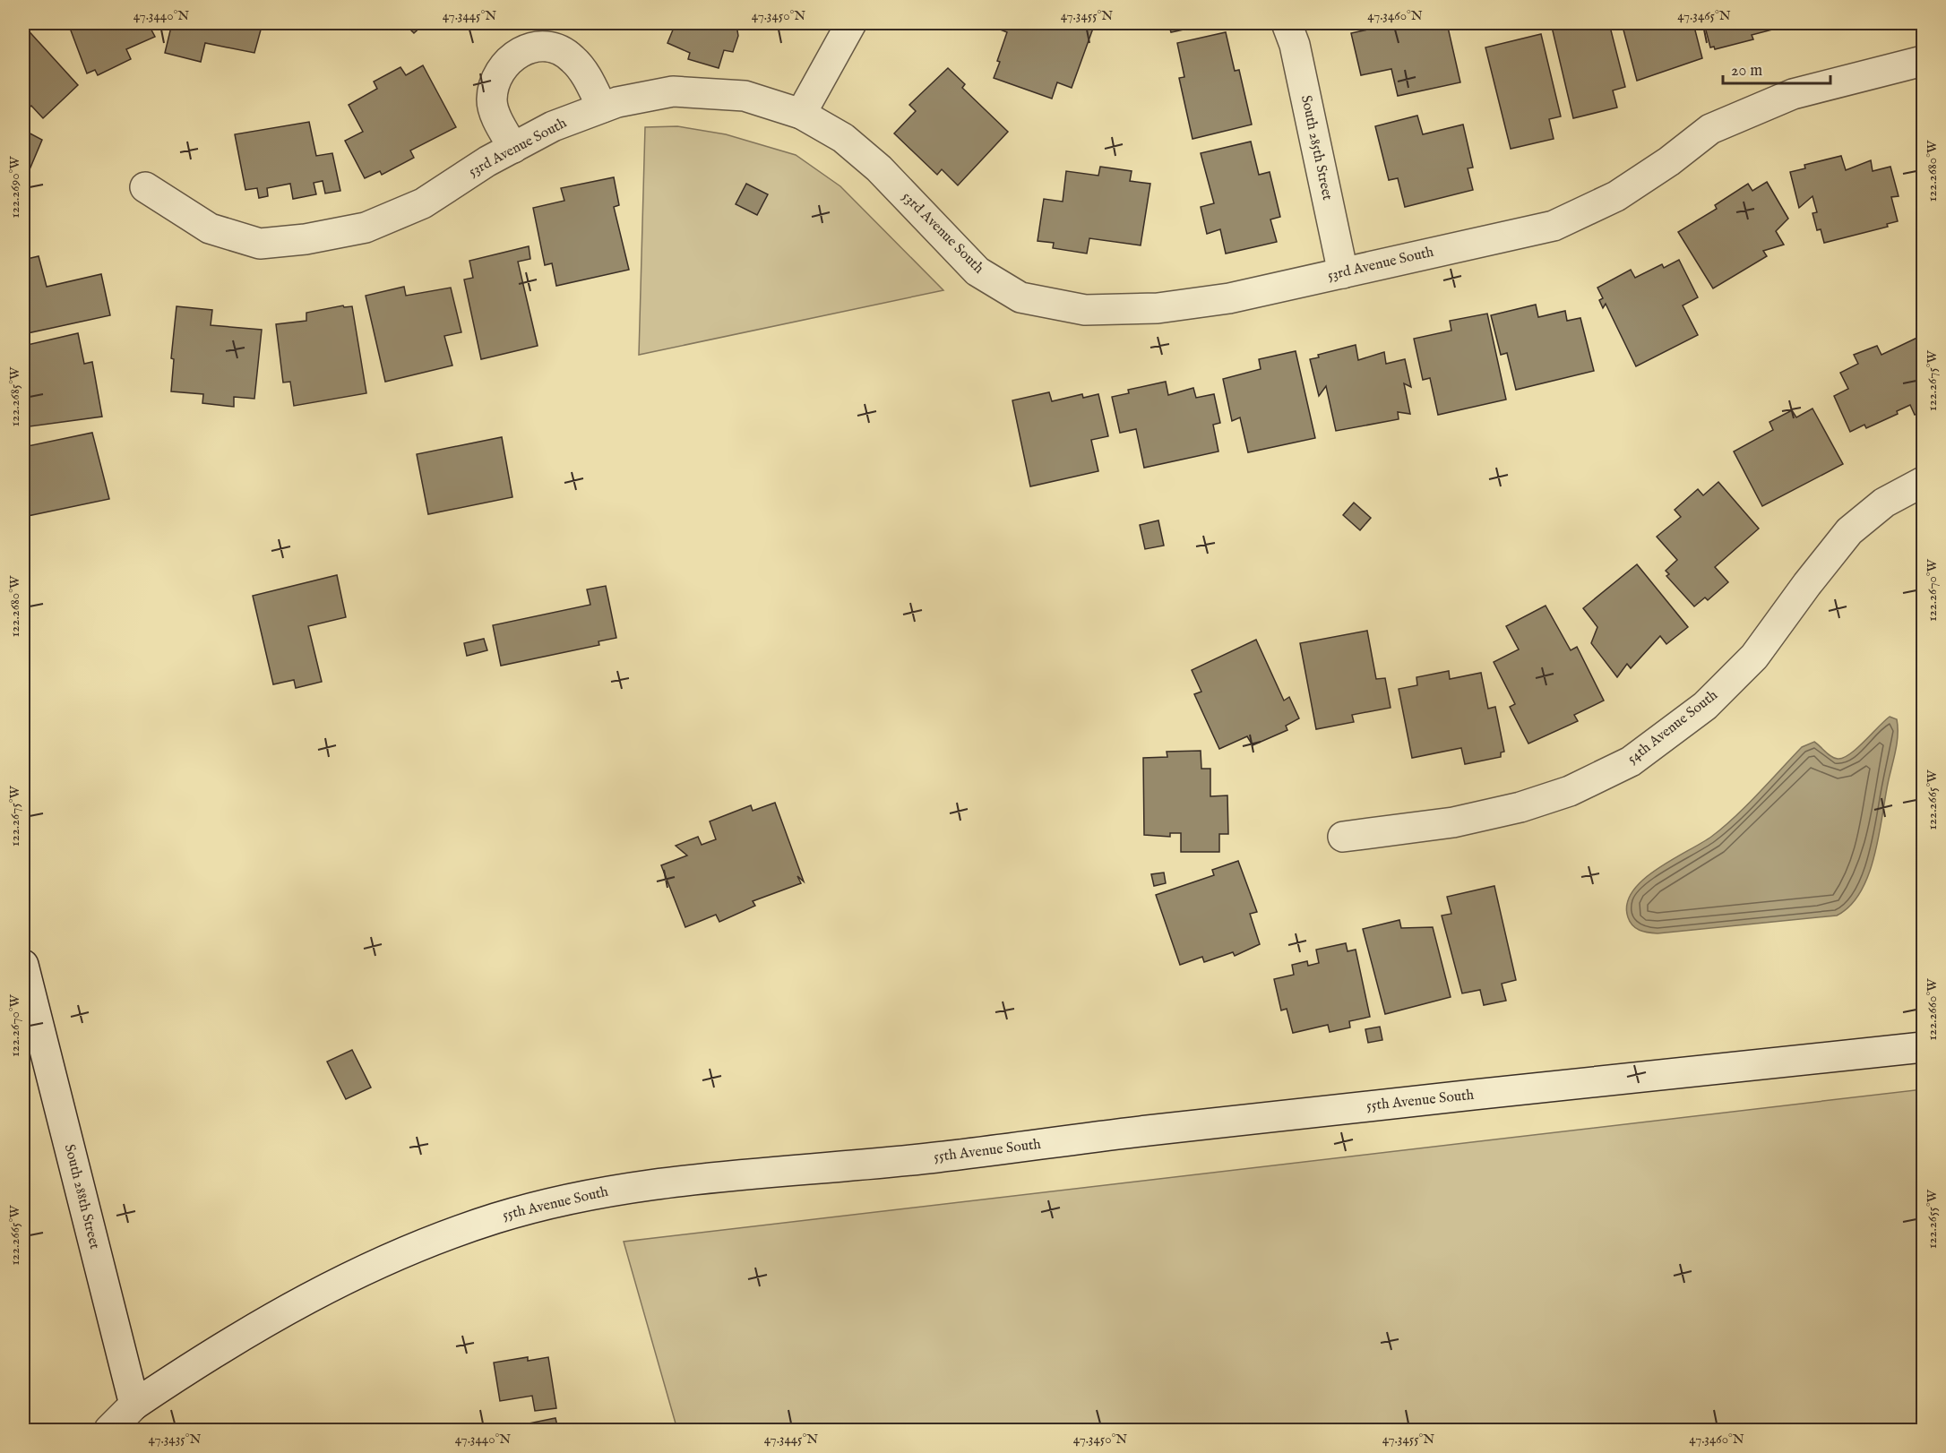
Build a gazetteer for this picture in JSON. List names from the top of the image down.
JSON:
{
  "streets": {
    "street": [
      "53rd Avenue South",
      "South 285th Street",
      "54th Avenue South",
      "55th Avenue South",
      "South 288th Street"
    ]
  },
  "crossings": [
    ["53rd Avenue South", "South 285th Street"],
    ["55th Avenue South", "South 288th Street"]
  ],
  "scale_bar": "20 m",
  "coordinates": [
    "47.3440°N",
    "47.3445°N",
    "47.3450°N",
    "47.3455°N",
    "47.3460°N",
    "47.3465°N",
    "122.2680°W",
    "122.2690°W",
    "122.2675°W",
    "122.2685°W",
    "122.2670°W",
    "122.2665°W",
    "122.2660°W",
    "122.2655°W",
    "47.3435°N"
  ]
}
